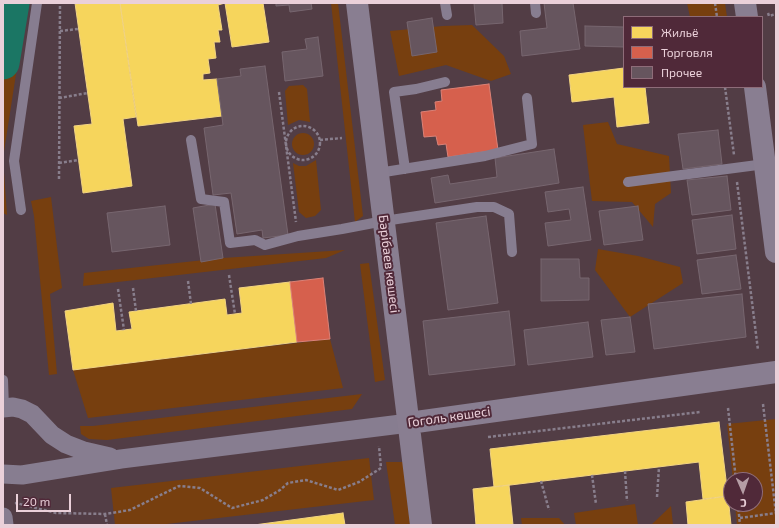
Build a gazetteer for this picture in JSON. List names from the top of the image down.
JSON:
{
  "streets": {
    "street": ["Бәрібаев көшесі", "Гоголь көшесі"]
  },
  "crossings": [
    ["Бәрібаев көшесі", "Гоголь көшесі"]
  ],
  "legend": ["Жильё", "Торговля", "Прочее"],
  "scale_bar": "20 m",
  "north": "bottom"
}
